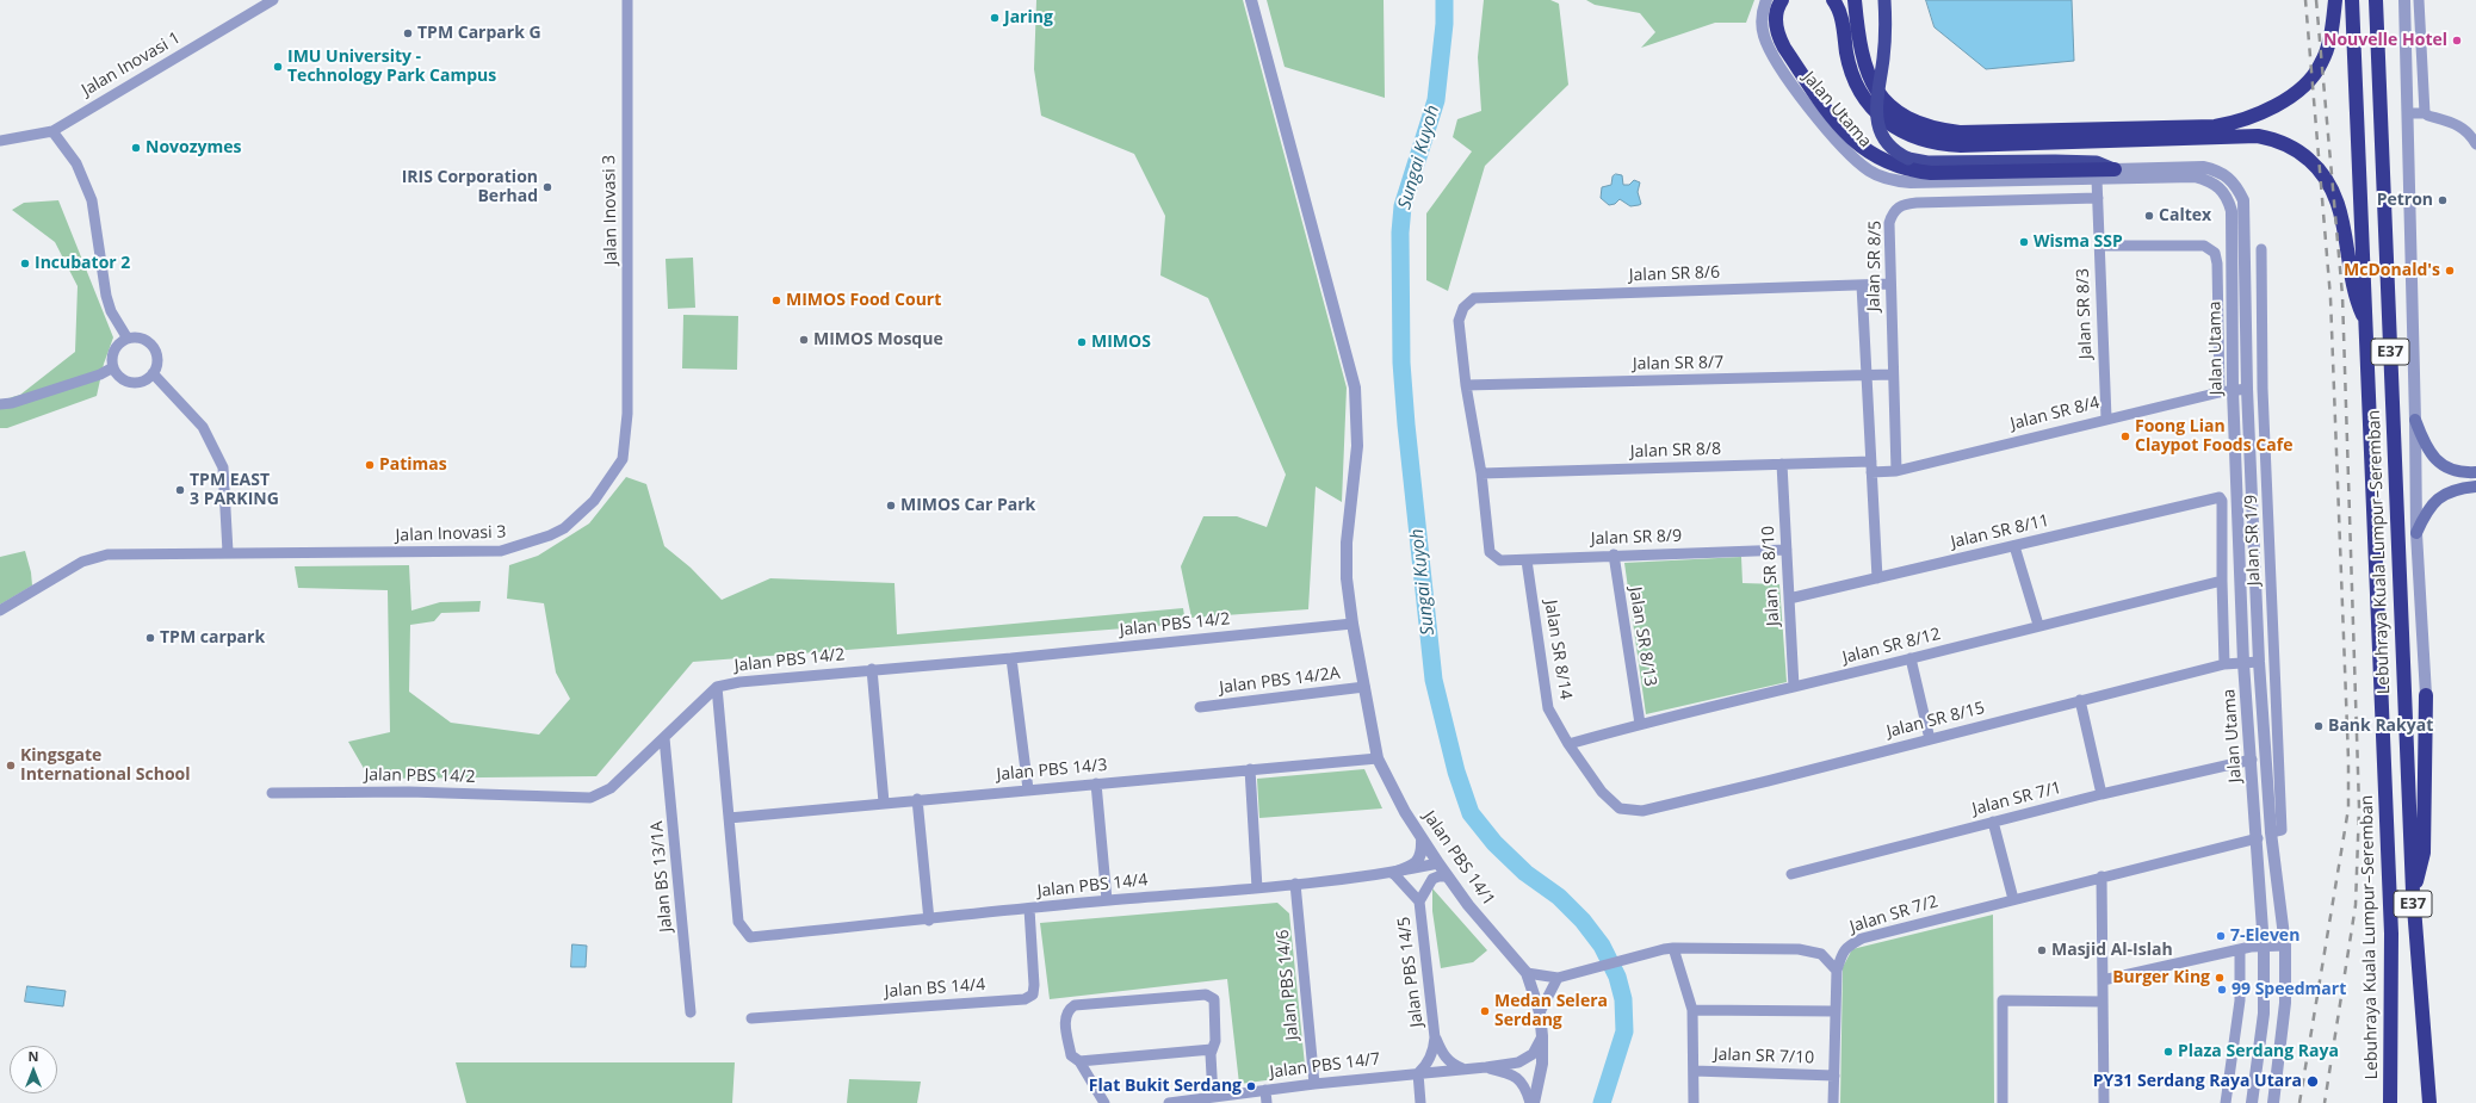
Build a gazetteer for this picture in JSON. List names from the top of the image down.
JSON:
{
  "streets": {
    "highway": ["E37", "Lebuhraya Kuala Lumpur–Seremban"],
    "street": [
      "Jalan Inovasi 1",
      "Jalan Utama",
      "Jalan Inovasi 3",
      "Jalan SR 8/5",
      "Jalan SR 8/6",
      "Jalan SR 8/3",
      "Jalan SR 8/7",
      "Jalan SR 8/4",
      "Jalan SR 8/8",
      "Jalan SR 8/11",
      "Jalan SR 8/9",
      "Jalan SR 1/9",
      "Jalan SR 8/10",
      "Jalan PBS 14/2",
      "Jalan SR 8/13",
      "Jalan SR 8/12",
      "Jalan SR 8/14",
      "Jalan PBS 14/2A",
      "Jalan SR 8/15",
      "Jalan PBS 14/3",
      "Jalan SR 7/1",
      "Jalan PBS 14/1",
      "Jalan BS 13/1A",
      "Jalan PBS 14/4",
      "Jalan SR 7/2",
      "Jalan PBS 14/5",
      "Jalan PBS 14/6",
      "Jalan BS 14/4",
      "Jalan SR 7/10",
      "Jalan PBS 14/7"
    ]
  },
  "crossings": [
    ["Jalan Utama", "Jalan SR 8/3"],
    ["Jalan Utama", "Jalan SR 8/4"],
    ["Jalan Utama", "Jalan SR 1/9"],
    ["Jalan Utama", "Jalan SR 8/15"],
    ["Jalan Utama", "Jalan SR 7/1"],
    ["Jalan Utama", "Jalan SR 7/2"],
    ["Jalan SR 8/5", "Jalan SR 8/6"],
    ["Jalan SR 8/5", "Jalan SR 8/3"],
    ["Jalan SR 8/5", "Jalan SR 8/7"],
    ["Jalan SR 8/5", "Jalan SR 8/4"],
    ["Jalan SR 8/5", "Jalan SR 8/8"],
    ["Jalan SR 8/5", "Jalan SR 8/11"],
    ["Jalan SR 8/6", "Jalan SR 8/7"],
    ["Jalan SR 8/3", "Jalan SR 8/4"],
    ["Jalan SR 8/4", "Jalan SR 8/8"],
    ["Jalan SR 8/8", "Jalan SR 8/9"],
    ["Jalan SR 8/8", "Jalan SR 8/10"],
    ["Jalan SR 8/11", "Jalan SR 8/10"],
    ["Jalan SR 8/11", "Jalan SR 8/12"],
    ["Jalan SR 8/9", "Jalan SR 8/10"],
    ["Jalan SR 8/9", "Jalan SR 8/13"],
    ["Jalan SR 8/9", "Jalan SR 8/14"],
    ["Jalan SR 8/10", "Jalan SR 8/12"],
    ["Jalan PBS 14/2", "Jalan PBS 14/1"],
    ["Jalan PBS 14/2", "Jalan BS 13/1A"],
    ["Jalan SR 8/13", "Jalan SR 8/12"],
    ["Jalan SR 8/12", "Jalan SR 8/14"],
    ["Jalan SR 8/14", "Jalan SR 8/15"],
    ["Jalan PBS 14/2A", "Jalan PBS 14/1"],
    ["Jalan PBS 14/3", "Jalan PBS 14/1"],
    ["Jalan PBS 14/3", "Jalan PBS 14/4"],
    ["Jalan PBS 14/1", "Jalan PBS 14/4"],
    ["Jalan PBS 14/1", "Jalan PBS 14/5"],
    ["Jalan PBS 14/1", "Jalan PBS 14/7"],
    ["Jalan PBS 14/4", "Jalan PBS 14/5"],
    ["Jalan PBS 14/4", "Jalan PBS 14/6"],
    ["Jalan PBS 14/4", "Jalan BS 14/4"],
    ["Jalan SR 7/2", "Jalan SR 7/10"],
    ["Jalan PBS 14/6", "Jalan PBS 14/7"]
  ],
  "water": ["Sungai Kuyoh"],
  "places": [
    "Jaring",
    "TPM Carpark G",
    "Nouvelle Hotel",
    "IMU University - Technology Park Campus",
    "Novozymes",
    "IRIS Corporation Berhad",
    "Petron",
    "Caltex",
    "Wisma SSP",
    "Incubator 2",
    "McDonald's",
    "MIMOS Food Court",
    "MIMOS Mosque",
    "MIMOS",
    "Foong Lian Claypot Foods Cafe",
    "Patimas",
    "TPM EAST 3 PARKING",
    "MIMOS Car Park",
    "TPM carpark",
    "Bank Rakyat",
    "Kingsgate International School",
    "7-Eleven",
    "Masjid Al-Islah",
    "Burger King",
    "99 Speedmart",
    "Medan Selera Serdang",
    "Plaza Serdang Raya",
    "PY31 Serdang Raya Utara",
    "Flat Bukit Serdang"
  ],
  "north": "top"
}
